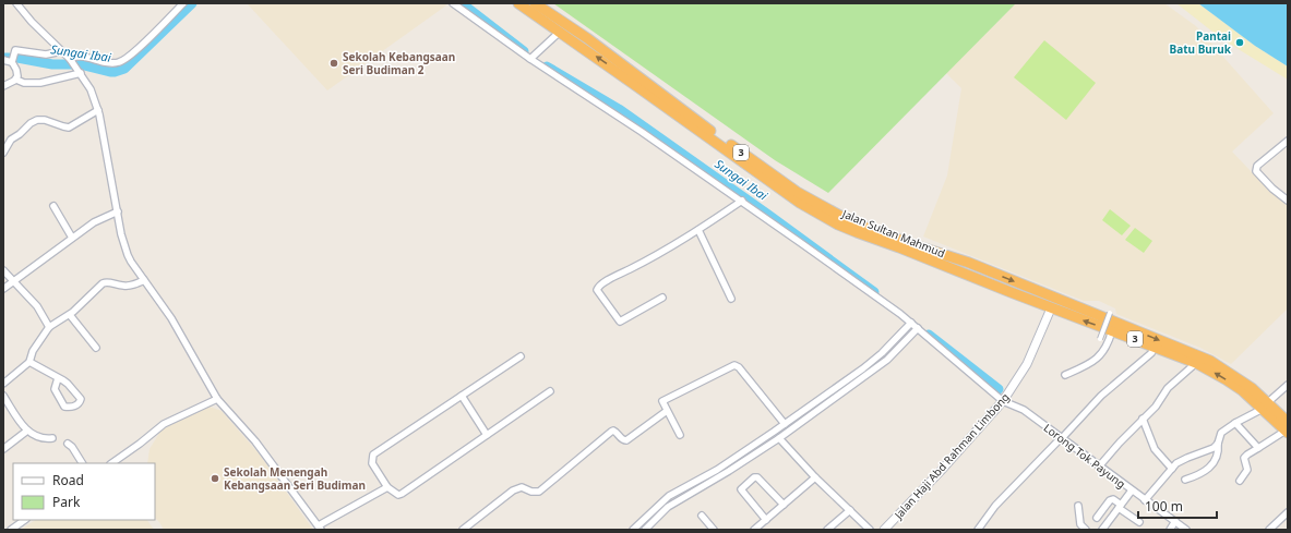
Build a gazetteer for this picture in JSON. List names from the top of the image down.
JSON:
{
  "streets": {
    "highway": ["3", "Jalan Sultan Mahmud"],
    "street": ["Jalan Haji Abd Rahman Limbong", "Lorong Tok Payung"]
  },
  "crossings": [
    ["Jalan Sultan Mahmud", "Jalan Haji Abd Rahman Limbong"],
    ["Jalan Haji Abd Rahman Limbong", "Lorong Tok Payung"]
  ],
  "water": ["Sungai Ibai"],
  "places": ["Pantai Batu Buruk", "Sekolah Kebangsaan Seri Budiman 2", "Sekolah Menengah Kebangsaan Seri Budiman"],
  "legend": ["Road", "Park"],
  "scale_bar": "100 m"
}
